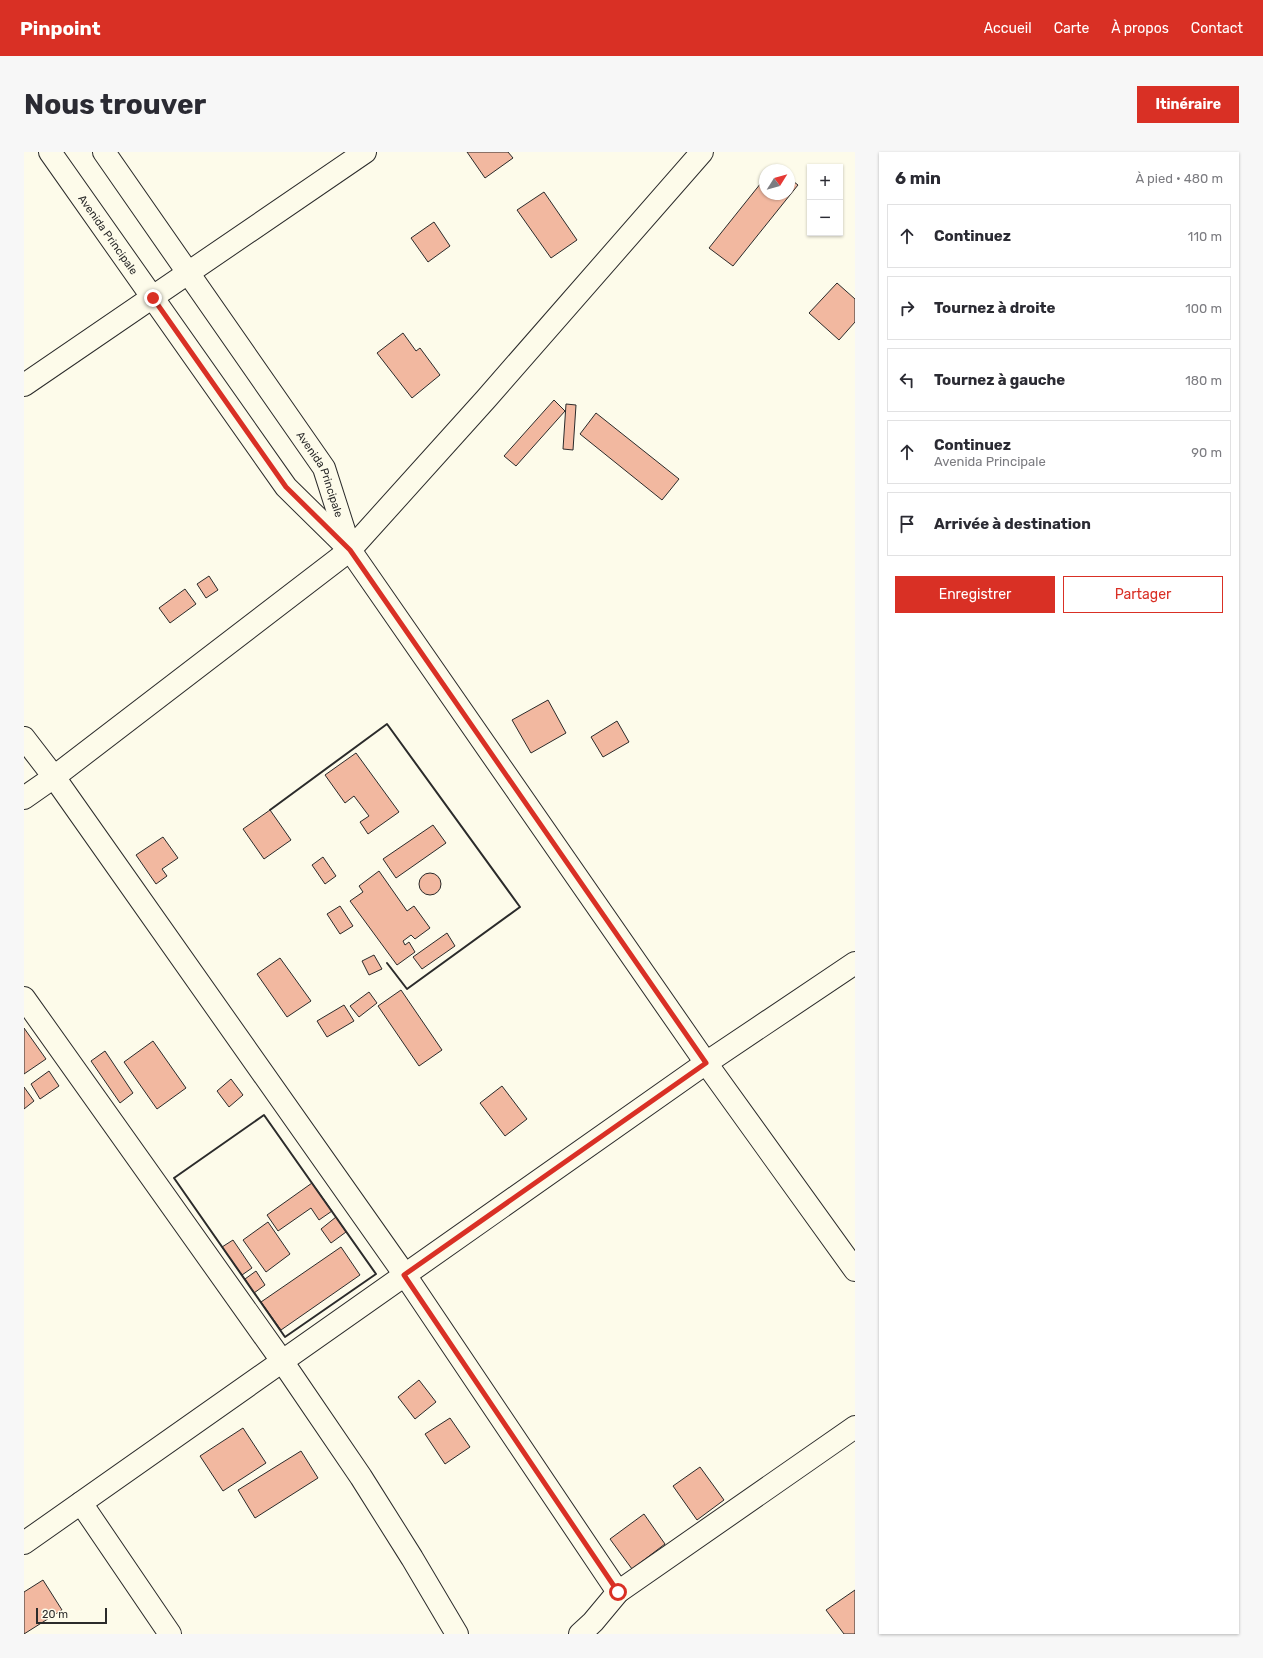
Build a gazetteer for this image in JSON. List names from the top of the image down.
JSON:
{
  "streets": {
    "main road": ["Avenida Principale"]
  },
  "scale_bar": "20 m",
  "north": "top right",
  "page": {
    "header": "Pinpoint",
    "nav": [
      "Accueil",
      "Carte",
      "À propos",
      "Contact"
    ],
    "buttons": [
      "Itinéraire",
      ["Enregistrer", "Partager"]
    ],
    "title": "Nous trouver",
    "heading": ["6 min", "À pied · 480 m"],
    "map_buttons": ["+", "−"],
    "list": [
      ["Continuez", "110 m"],
      ["Tournez à droite", "100 m"],
      ["Tournez à gauche", "180 m"],
      ["Continuez", "Avenida Principale", "90 m"],
      "Arrivée à destination"
    ],
    "scale": "20 m"
  }
}
